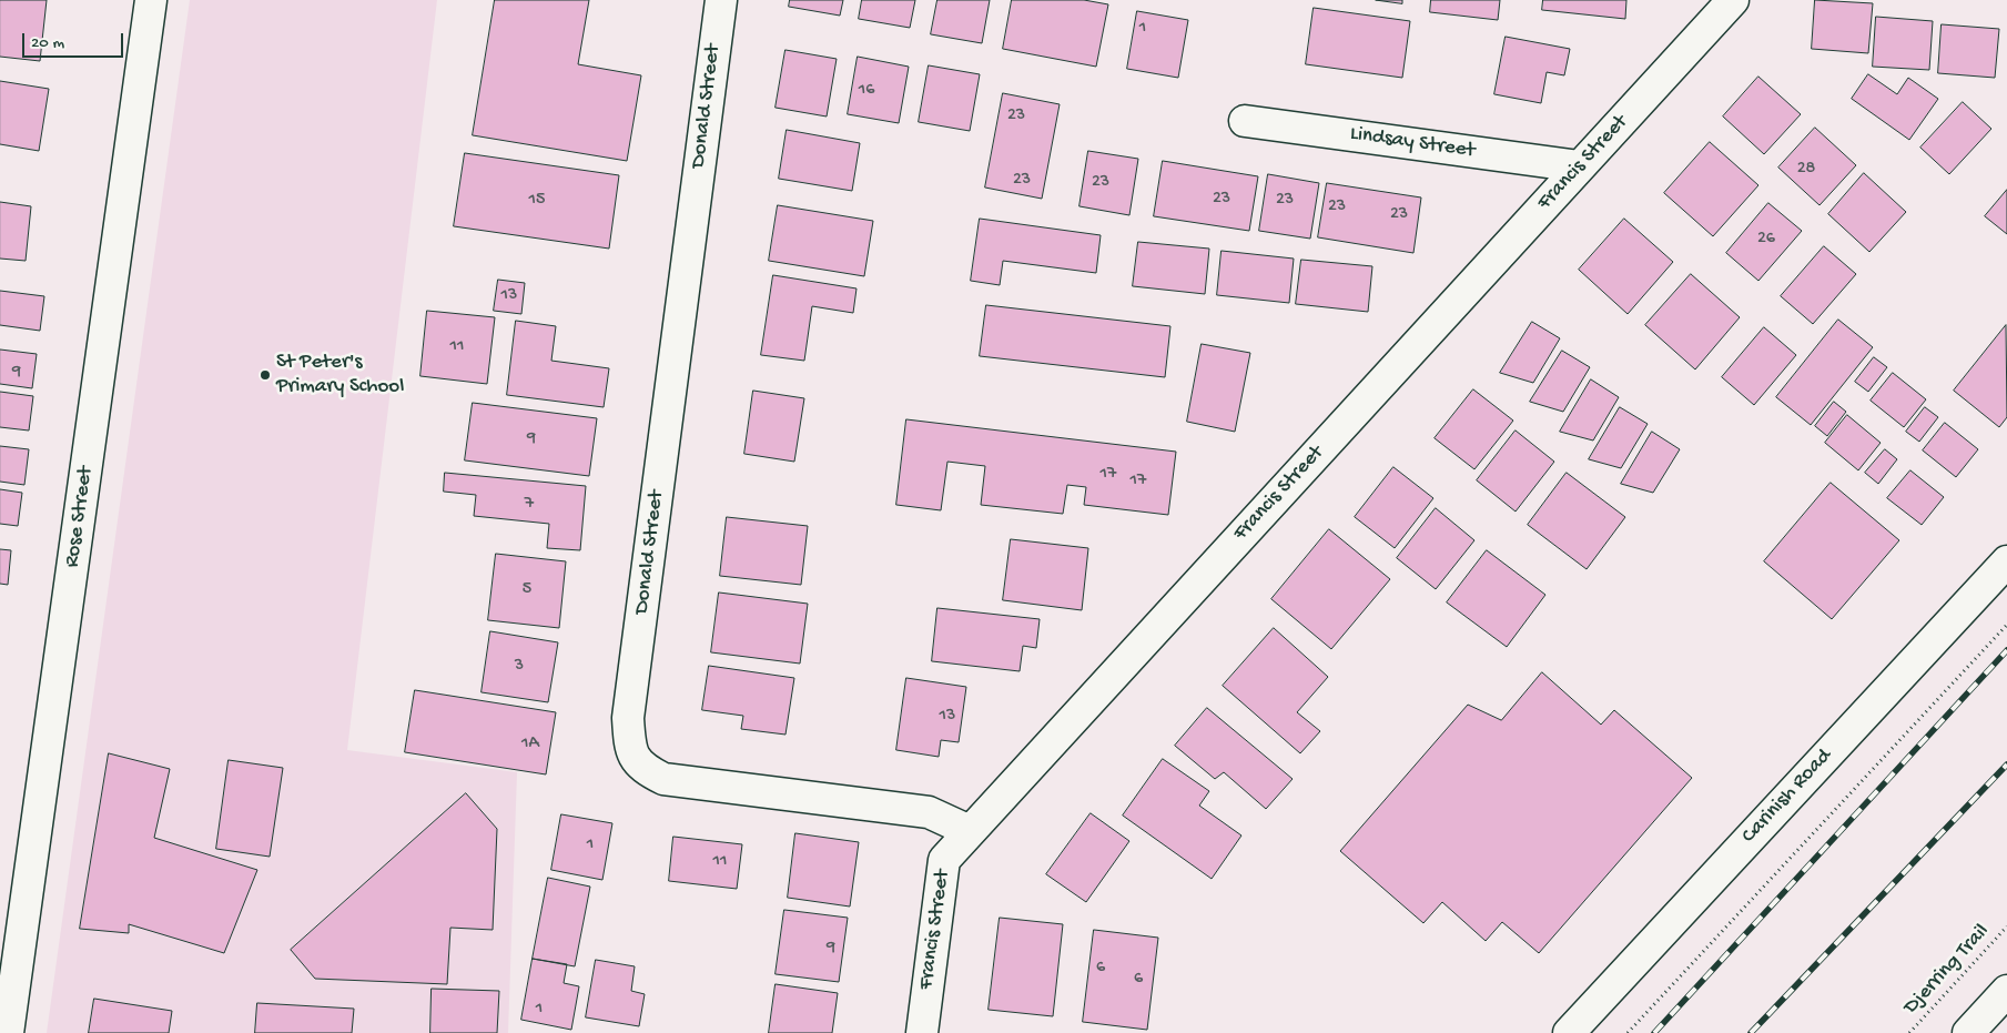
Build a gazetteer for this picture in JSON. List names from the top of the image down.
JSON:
{
  "streets": {
    "street": [
      "Donald Street",
      "Lindsay Street",
      "Francis Street",
      "Rose Street",
      "Carinish Road"
    ],
    "path": ["Djerring Trail"]
  },
  "crossings": [
    ["Donald Street", "Francis Street"],
    ["Lindsay Street", "Francis Street"]
  ],
  "places": ["St Peter's Primary School"],
  "house_numbers": [
    "1",
    "16",
    "23",
    "28",
    "23",
    "23",
    "23",
    "15",
    "23",
    "23",
    "23",
    "26",
    "13",
    "11",
    "9",
    "9",
    "17",
    "17",
    "7",
    "5",
    "3",
    "13",
    "1A",
    "1",
    "11",
    "9",
    "6",
    "6",
    "1"
  ],
  "scale_bar": "20 m"
}
